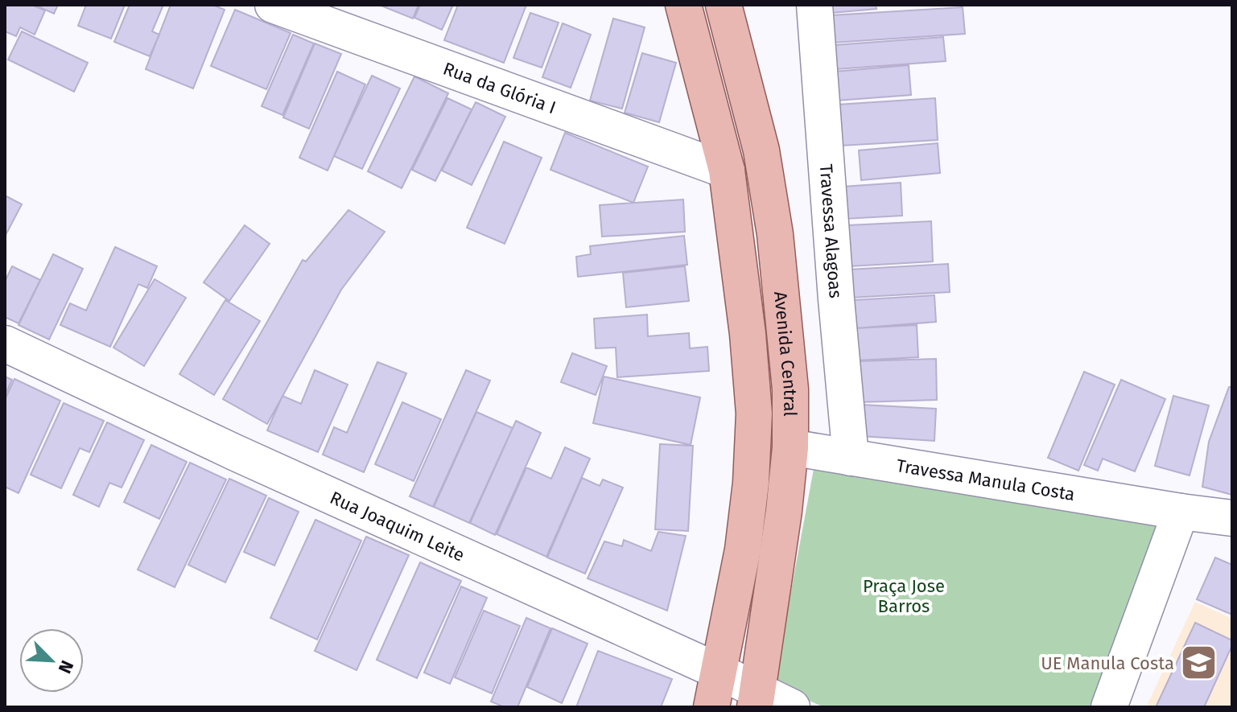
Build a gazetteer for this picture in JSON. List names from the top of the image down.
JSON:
{
  "streets": {
    "main road": ["Avenida Central"],
    "street": [
      "Rua da Glória I",
      "Travessa Alagoas",
      "Travessa Manula Costa",
      "Rua Joaquim Leite"
    ]
  },
  "crossings": [
    ["Travessa Alagoas", "Travessa Manula Costa"],
    ["Avenida Central", "Travessa Manula Costa"],
    ["Avenida Central", "Rua Joaquim Leite"]
  ],
  "parks": ["Praça Jose Barros"],
  "places": {
    "school or university": ["UE Manula Costa"]
  },
  "north": "bottom right"
}
